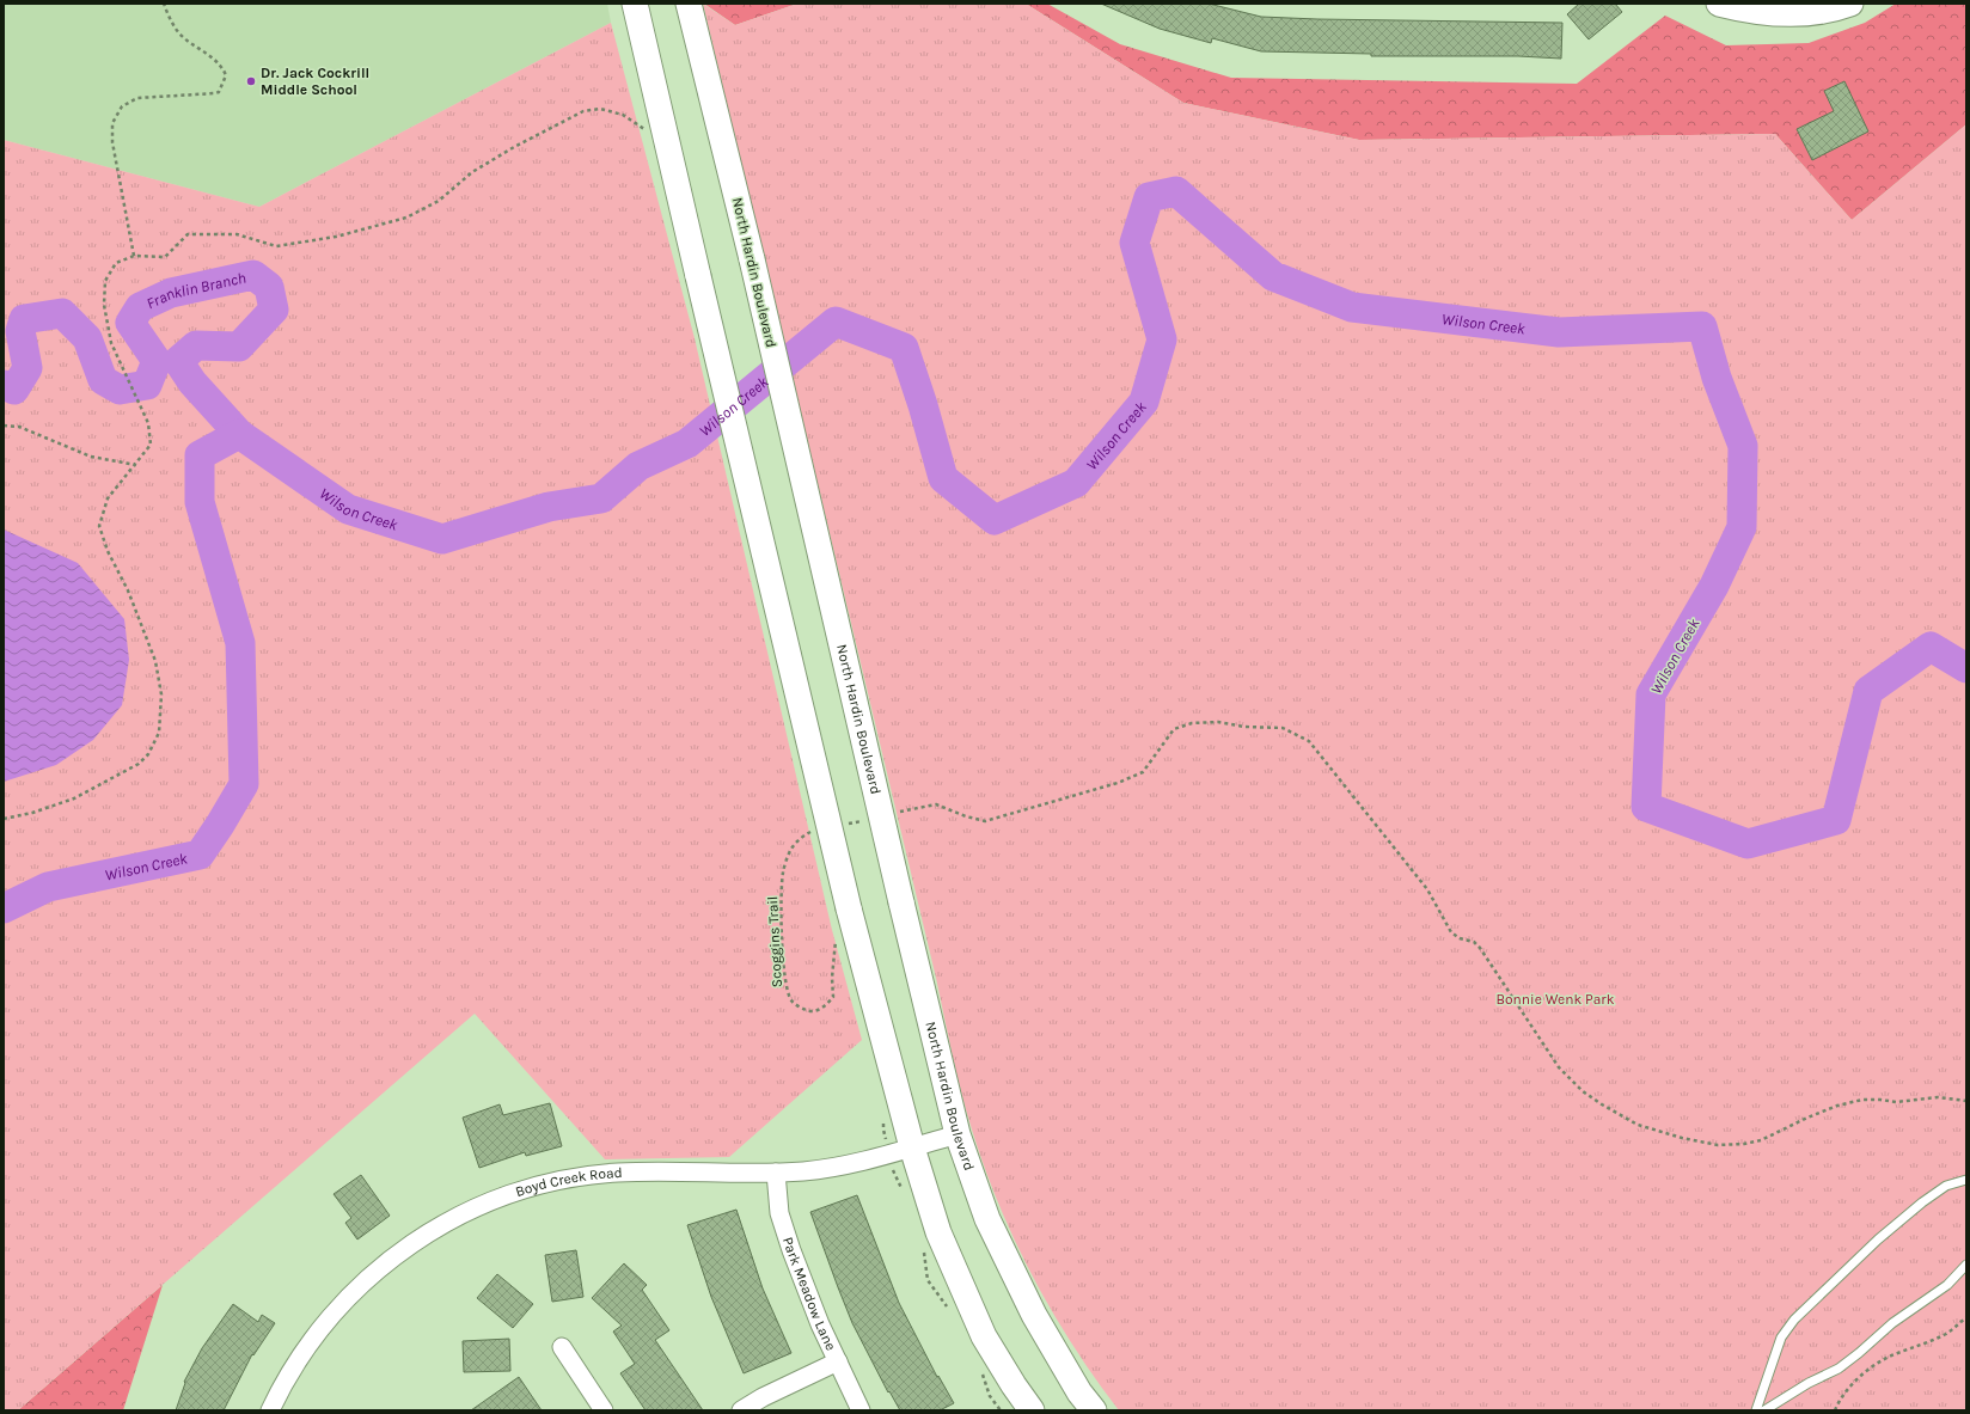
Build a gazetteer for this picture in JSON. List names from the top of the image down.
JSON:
{
  "streets": {
    "main road": ["North Hardin Boulevard"],
    "street": ["Boyd Creek Road", "Park Meadow Lane"],
    "path": ["Scoggins Trail"]
  },
  "crossings": [
    ["North Hardin Boulevard", "Boyd Creek Road"],
    ["Boyd Creek Road", "Park Meadow Lane"]
  ],
  "water": ["Franklin Branch", "Wilson Creek"],
  "parks": ["Bonnie Wenk Park"],
  "places": ["Dr. Jack Cockrill Middle School"]
}
